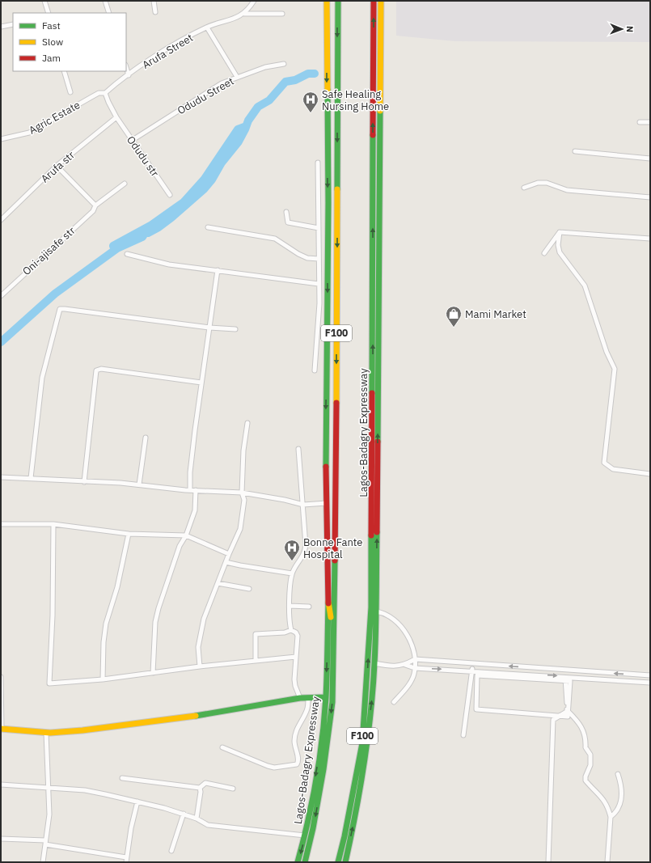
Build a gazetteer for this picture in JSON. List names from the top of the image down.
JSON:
{
  "streets": {
    "main road": ["F100", "Lagos-Badagry Expressway"],
    "street": [
      "Arufa Street",
      "Odudu Street",
      "Agric Estate",
      "Odudu str",
      "Arufa str",
      "Oni-ajisafe str"
    ]
  },
  "crossings": [
    ["Arufa Street", "Agric Estate"],
    ["Odudu Street", "Odudu str"],
    ["Odudu str", "Arufa str"]
  ],
  "places": {
    "hospital": ["Safe Healing Nursing Home", "Bonne Fante Hospital"],
    "shop": ["Mami Market"]
  },
  "legend": ["Fast", "Slow", "Jam"],
  "north": "right"
}
